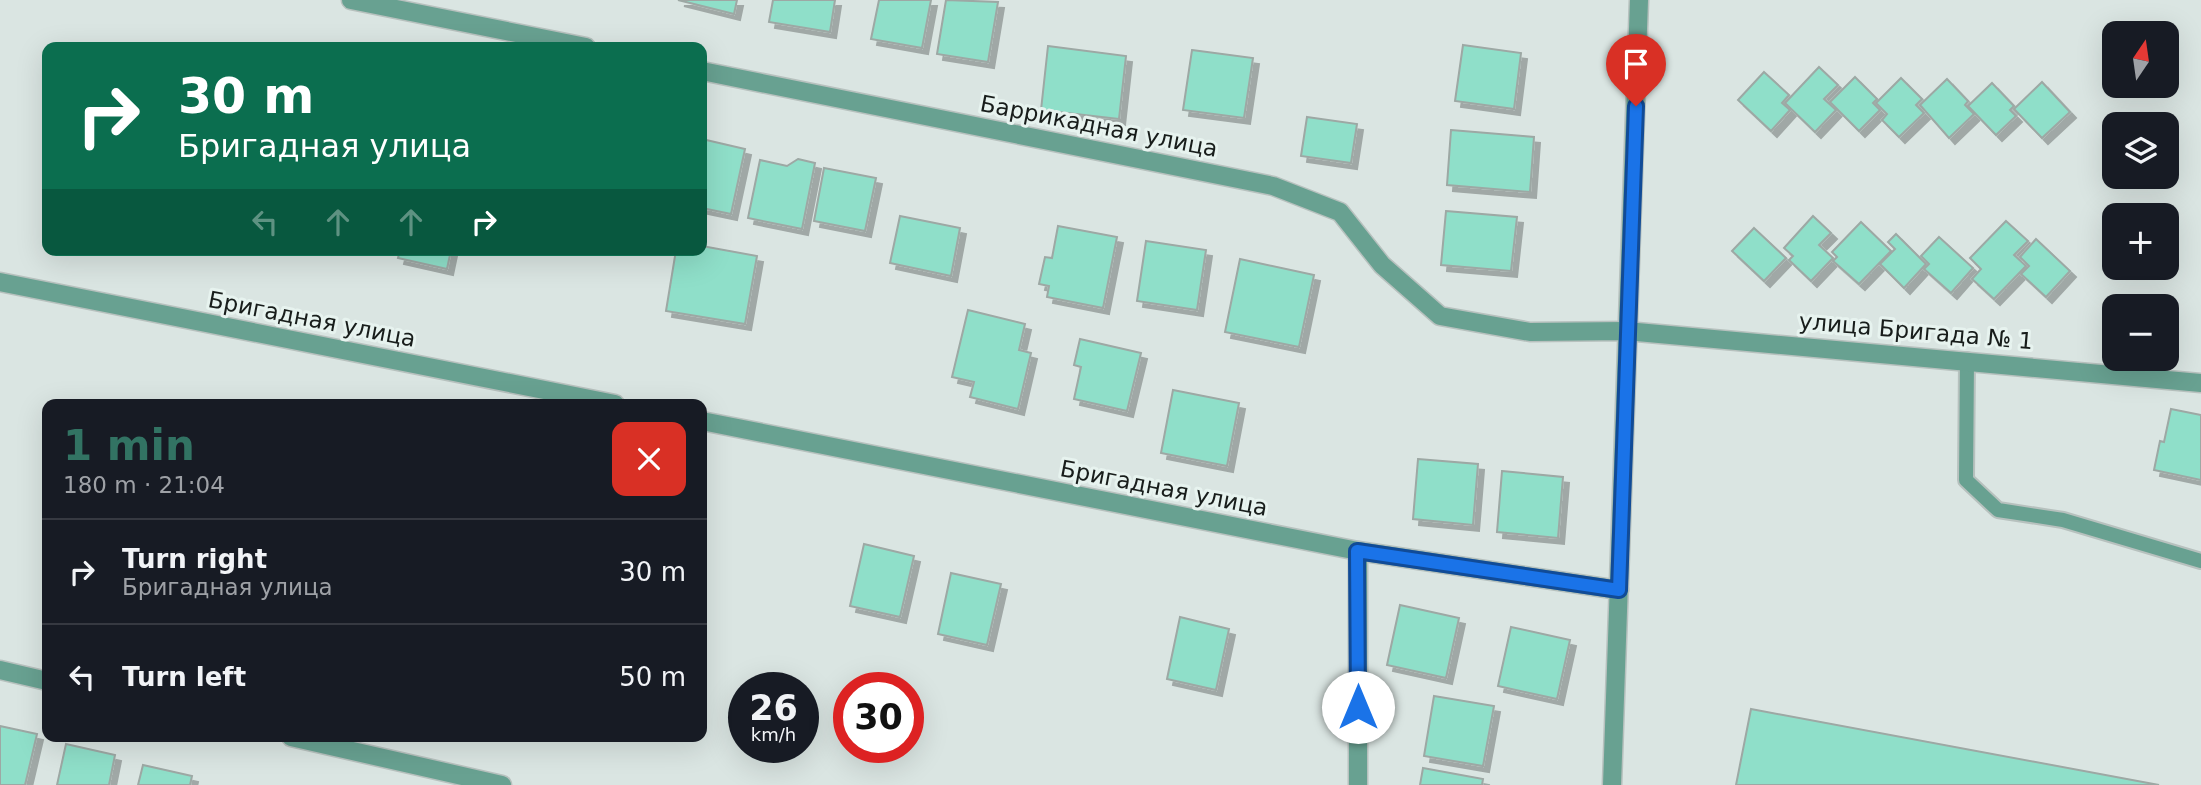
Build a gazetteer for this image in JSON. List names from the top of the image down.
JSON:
{
  "streets": {
    "street": ["Баррикадная улица", "Бригадная улица", "улица Бригада № 1"]
  },
  "crossings": [
    ["Баррикадная улица", "улица Бригада № 1"]
  ],
  "north": "top",
  "page": {
    "map_buttons": ["+", "−"],
    "turn": ["30 m", "Бригадная улица"],
    "heading": ["1 min", "180 m · 21:04"],
    "list": [
      {
        "name": "Turn right",
        "note": "Бригадная улица",
        "value": "30 m"
      },
      {
        "name": "Turn left",
        "value": "50 m"
      }
    ],
    "speed": "26 km/h",
    "limit": "30"
  }
}
